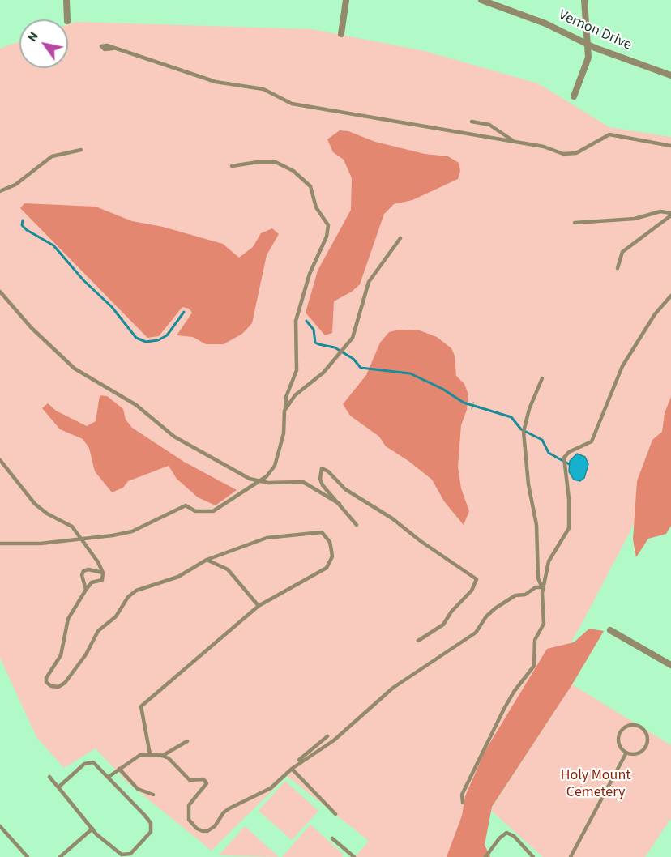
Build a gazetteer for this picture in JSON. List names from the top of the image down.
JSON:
{
  "streets": {
    "street": ["Vernon Drive"]
  },
  "parks": ["Holy Mount Cemetery"],
  "north": "top left"
}
